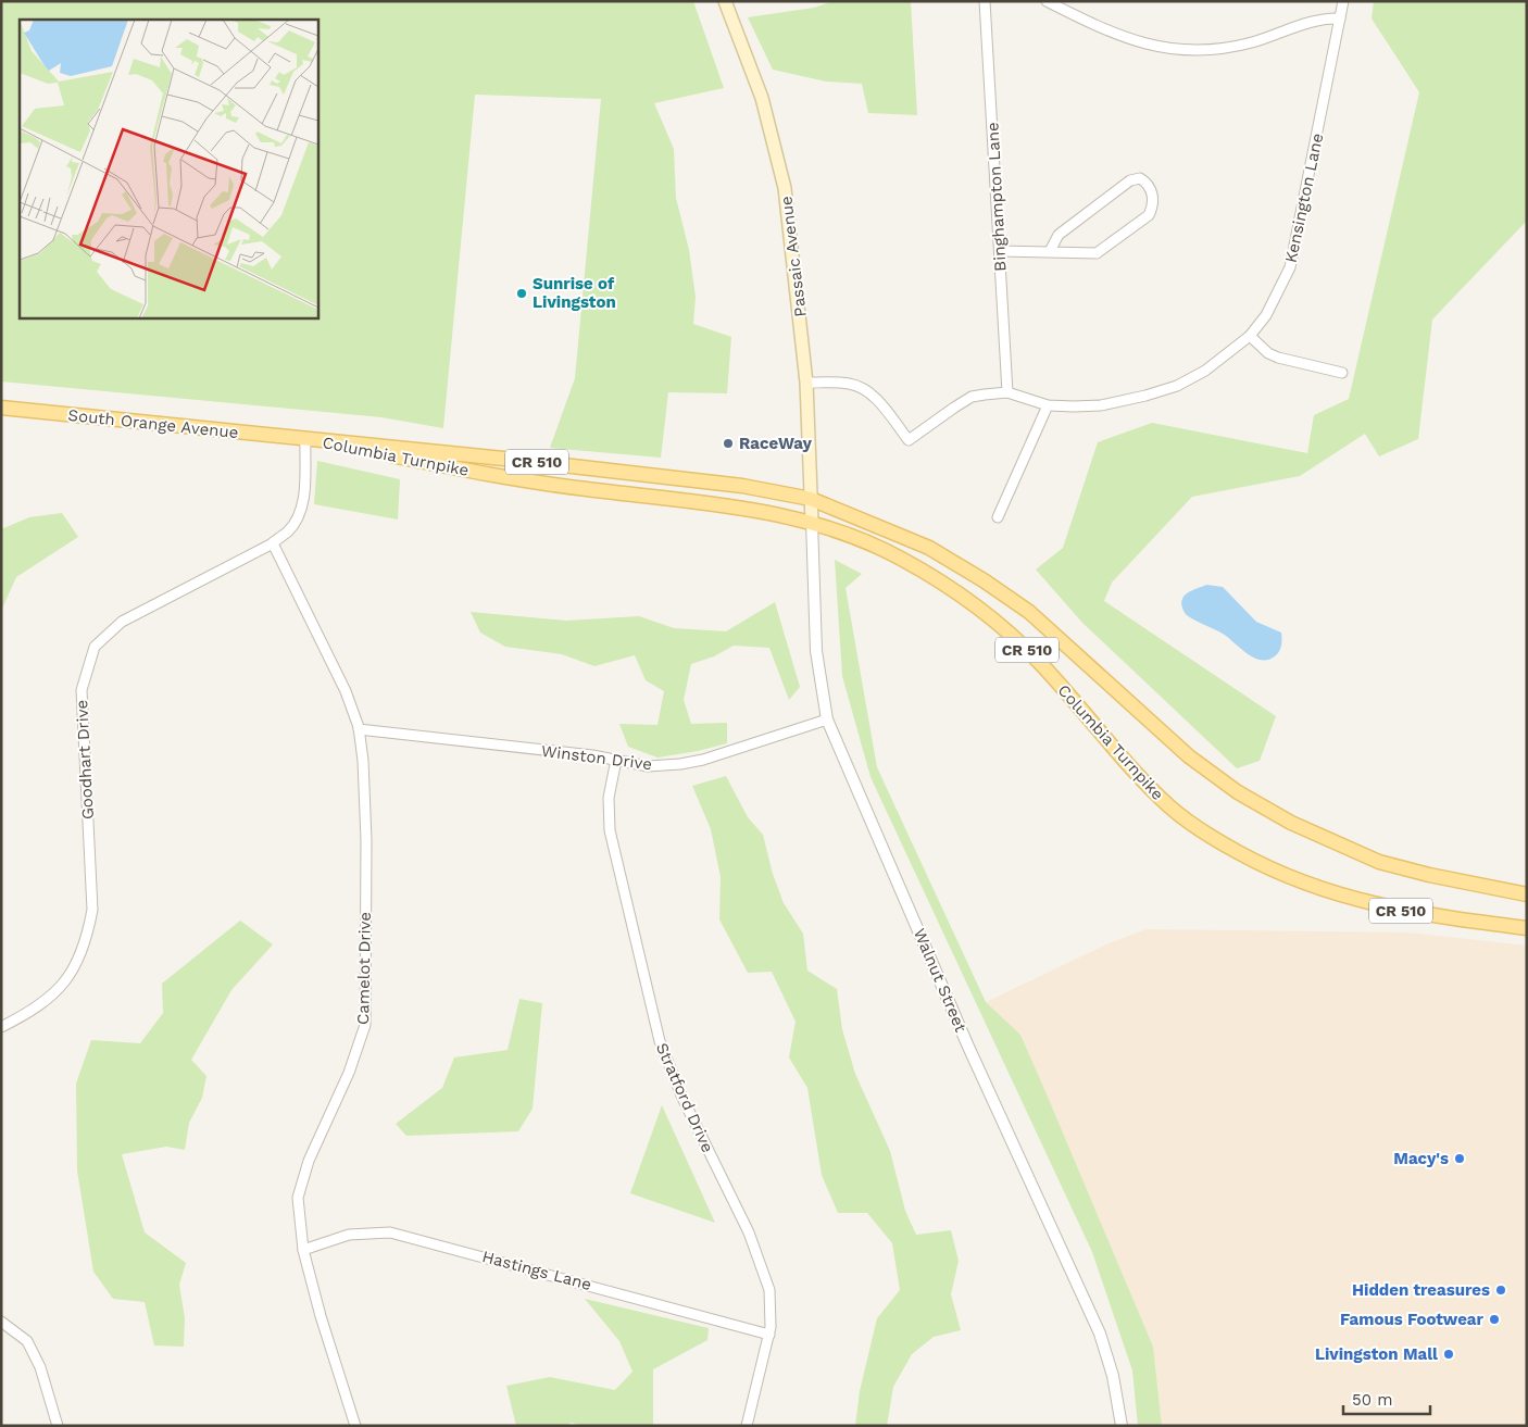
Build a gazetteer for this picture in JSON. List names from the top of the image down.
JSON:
{
  "streets": {
    "main road": [
      "Passaic Avenue",
      "South Orange Avenue",
      "Columbia Turnpike",
      "CR 510"
    ],
    "street": [
      "Binghampton Lane",
      "Kensington Lane",
      "Winston Drive",
      "Goodhart Drive",
      "Camelot Drive",
      "Walnut Street",
      "Stratford Drive",
      "Hastings Lane"
    ]
  },
  "crossings": [
    ["Binghampton Lane", "Kensington Lane"],
    ["Kensington Lane", "Passaic Avenue"],
    ["Passaic Avenue", "Columbia Turnpike"],
    ["Passaic Avenue", "Walnut Street"],
    ["South Orange Avenue", "Columbia Turnpike"],
    ["South Orange Avenue", "Goodhart Drive"],
    ["Columbia Turnpike", "Goodhart Drive"],
    ["Columbia Turnpike", "Walnut Street"],
    ["Winston Drive", "Camelot Drive"],
    ["Winston Drive", "Walnut Street"],
    ["Winston Drive", "Stratford Drive"],
    ["Goodhart Drive", "Camelot Drive"],
    ["Camelot Drive", "Hastings Lane"],
    ["Stratford Drive", "Hastings Lane"]
  ],
  "places": [
    "Sunrise of Livingston",
    "RaceWay",
    "Macy's",
    "Hidden treasures",
    "Famous Footwear",
    "Livingston Mall"
  ],
  "scale_bar": "50 m"
}
